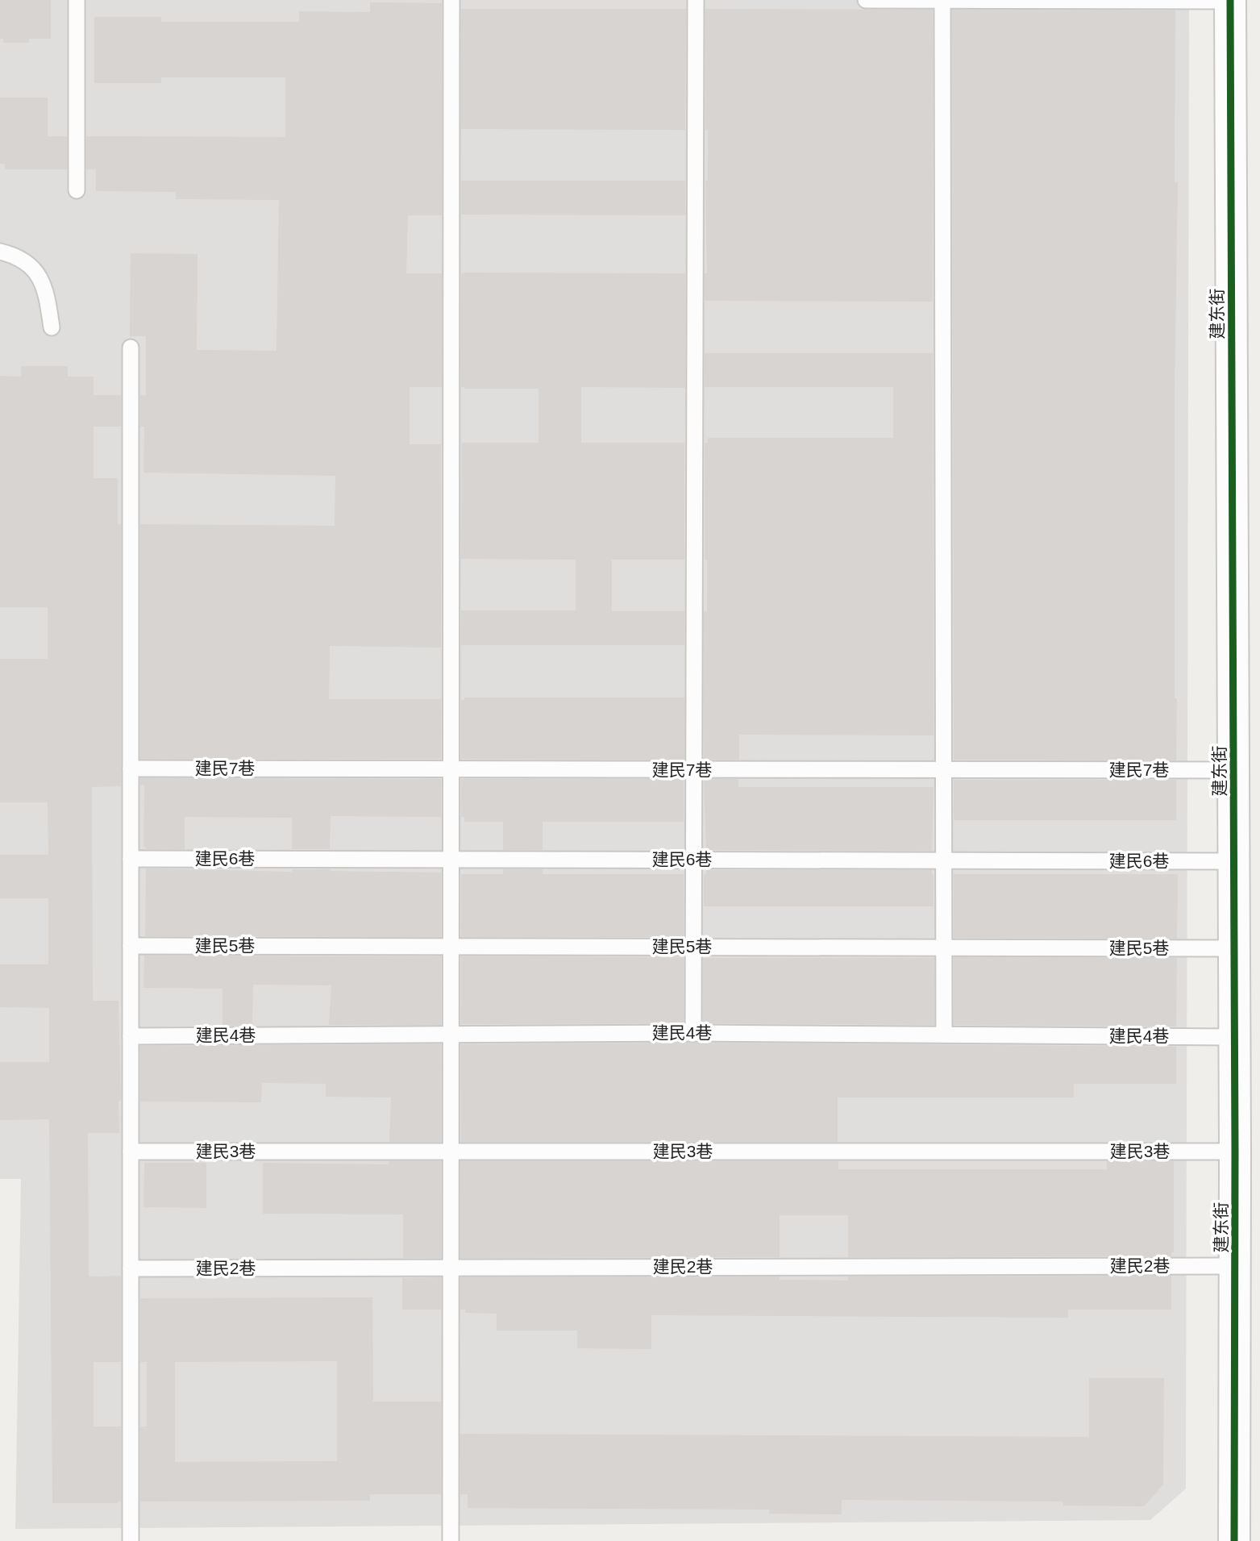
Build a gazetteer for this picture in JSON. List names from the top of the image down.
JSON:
{
  "streets": {
    "street": ["建东街"],
    "lane": [
      "建民7巷",
      "建民6巷",
      "建民5巷",
      "建民4巷",
      "建民3巷",
      "建民2巷"
    ]
  },
  "crossings": [
    ["建东街", "建民7巷"],
    ["建东街", "建民6巷"],
    ["建东街", "建民5巷"],
    ["建东街", "建民4巷"],
    ["建东街", "建民3巷"],
    ["建东街", "建民2巷"]
  ]
}
